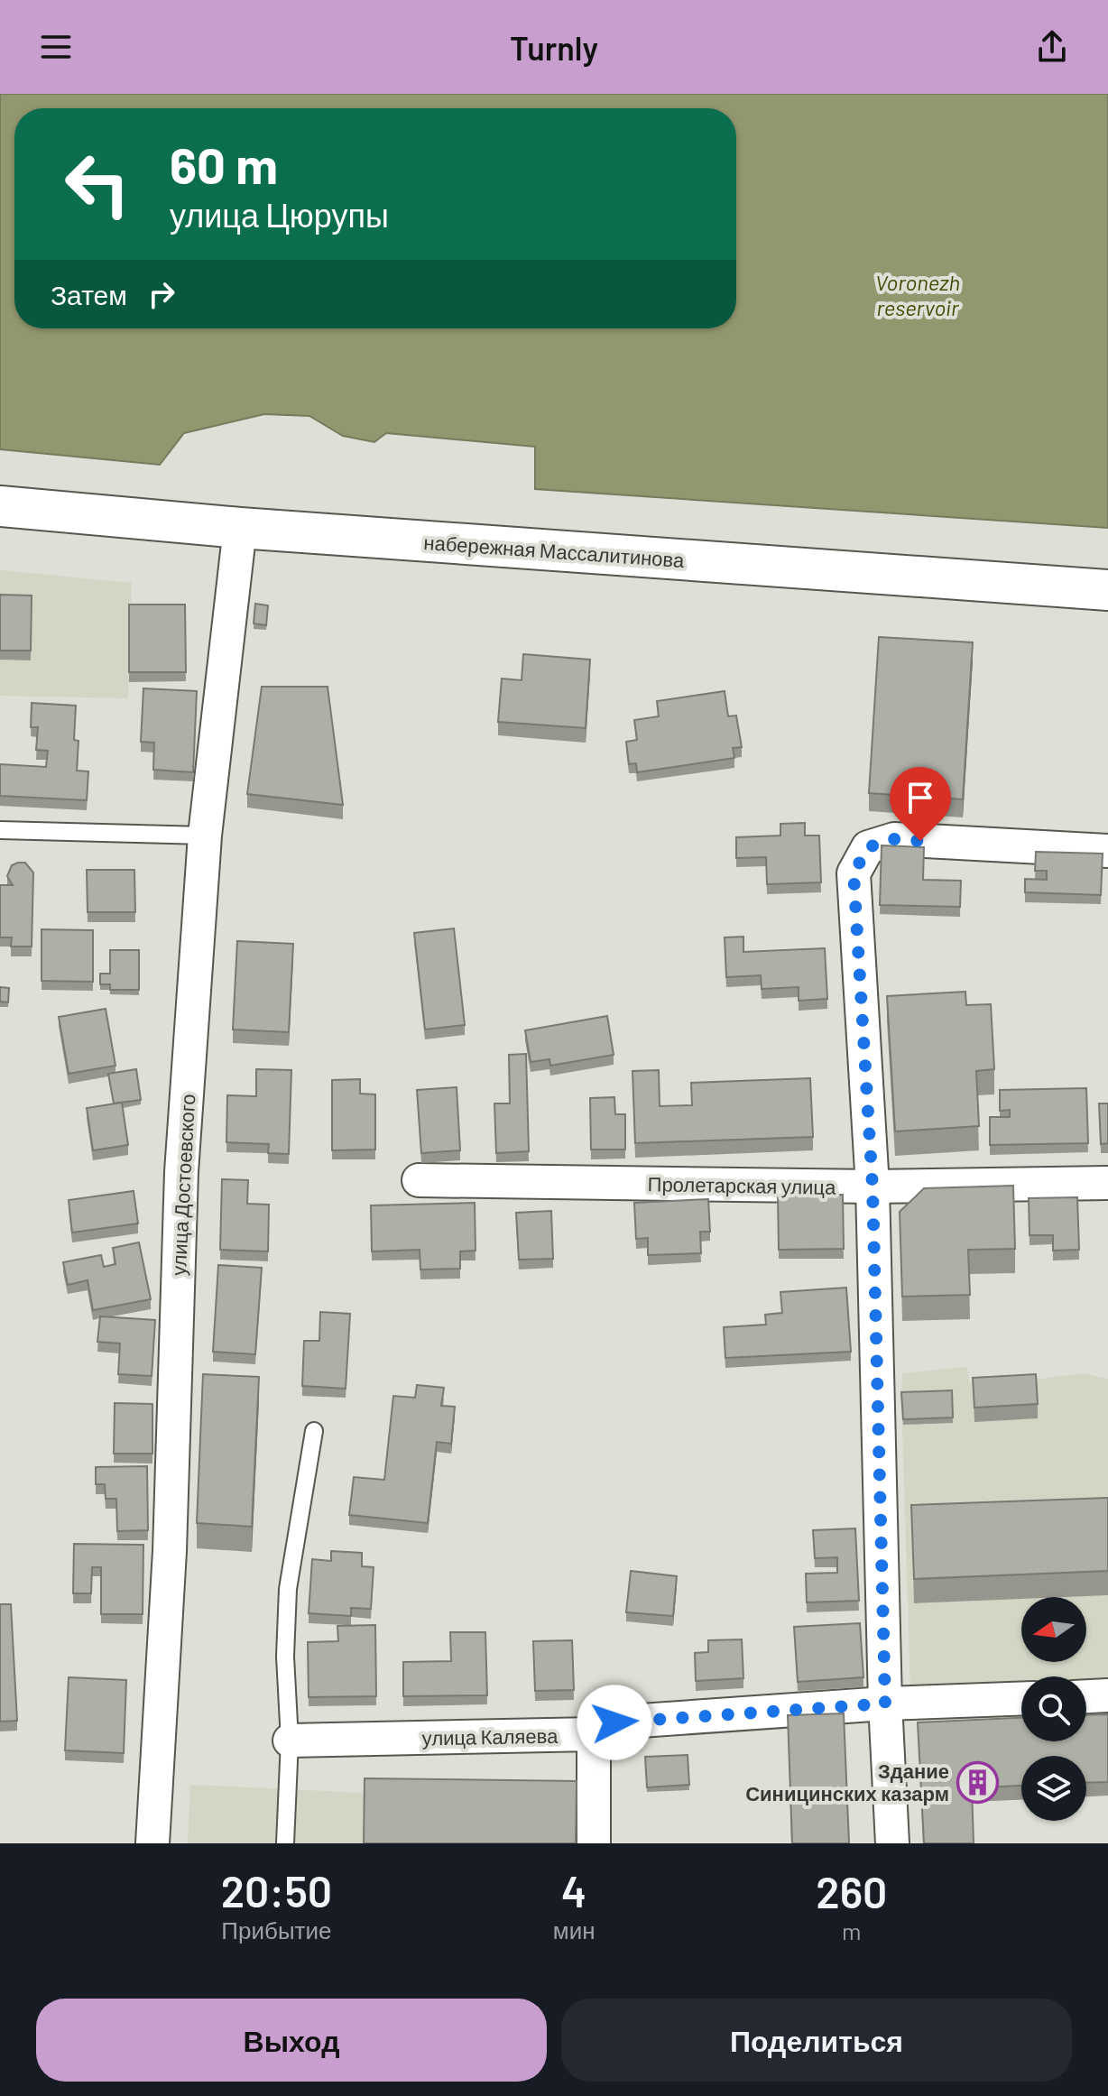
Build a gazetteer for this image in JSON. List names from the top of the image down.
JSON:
{
  "streets": {
    "main road": ["набережная Массалитинова"],
    "street": ["улица Достоевского", "Пролетарская улица", "улица Каляева"]
  },
  "crossings": [
    ["набережная Массалитинова", "улица Достоевского"]
  ],
  "water": ["Voronezh reservoir"],
  "places": {
    "building": ["Здание Синицинских казарм"]
  },
  "north": "left",
  "page": {
    "header": "Turnly",
    "turn": ["60 m", "улица Цюрупы"],
    "then": "Затем",
    "eta": [
      "20:50",
      "Прибытие",
      "4",
      "мин",
      "260",
      "m"
    ],
    "buttons": ["Выход", "Поделиться"]
  }
}
